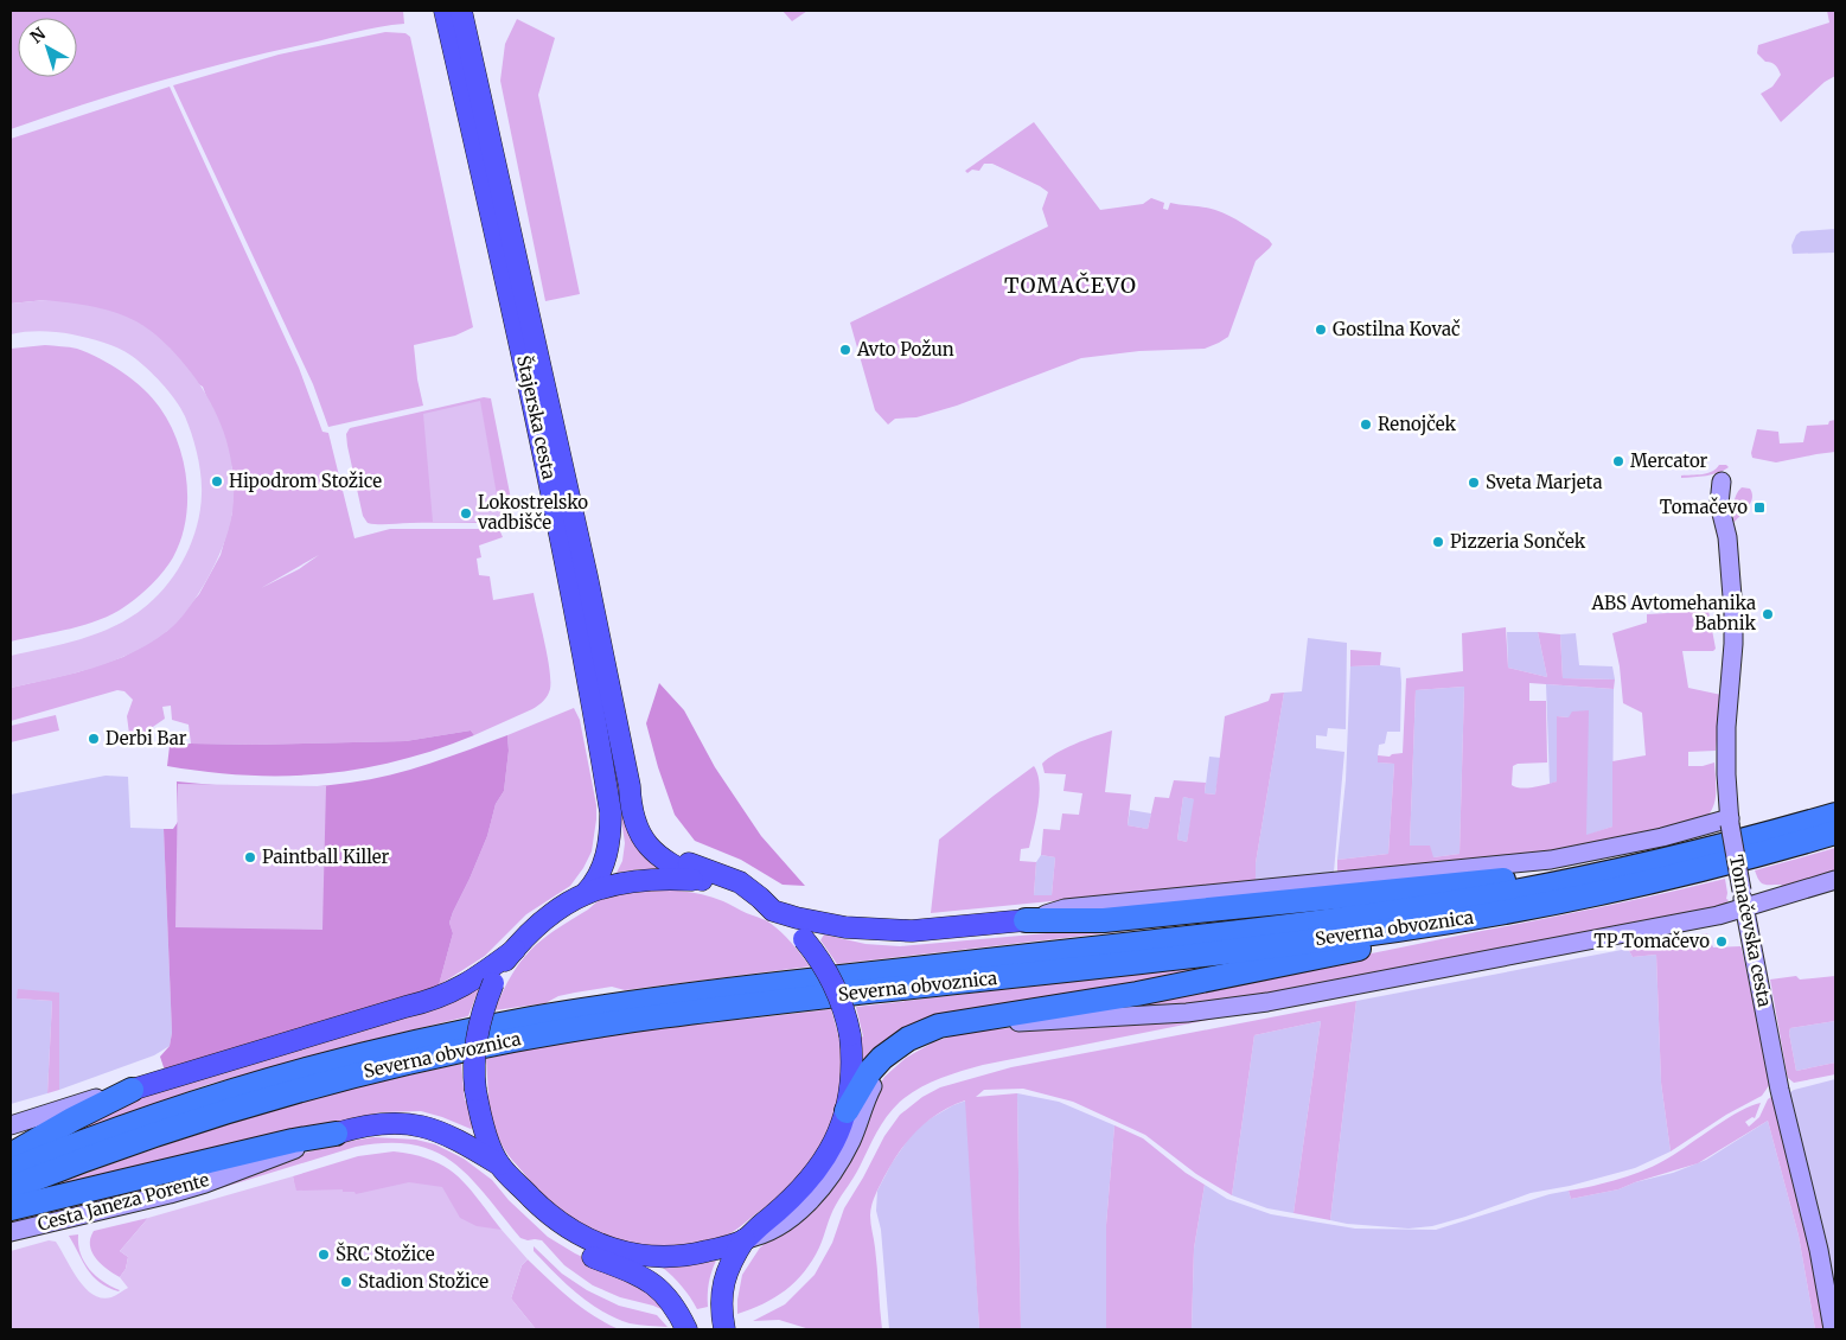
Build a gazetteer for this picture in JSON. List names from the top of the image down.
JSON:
{
  "streets": {
    "highway": ["Severna obvoznica"],
    "main road": ["Štajerska cesta"],
    "street": ["Tomačevska cesta", "Cesta Janeza Porente"]
  },
  "districts": ["TOMAČEVO"],
  "places": {
    "other": [
      "Gostilna Kovač",
      "Avto Požun",
      "Renojček",
      "Mercator",
      "Hipodrom Stožice",
      "Sveta Marjeta",
      "Lokostrelsko vadbišče",
      "Pizzeria Sonček",
      "ABS Avtomehanika Babnik",
      "Derbi Bar",
      "Paintball Killer",
      "TP Tomačevo",
      "ŠRC Stožice",
      "Stadion Stožice"
    ],
    "transit": ["Tomačevo"]
  },
  "north": "top left"
}
